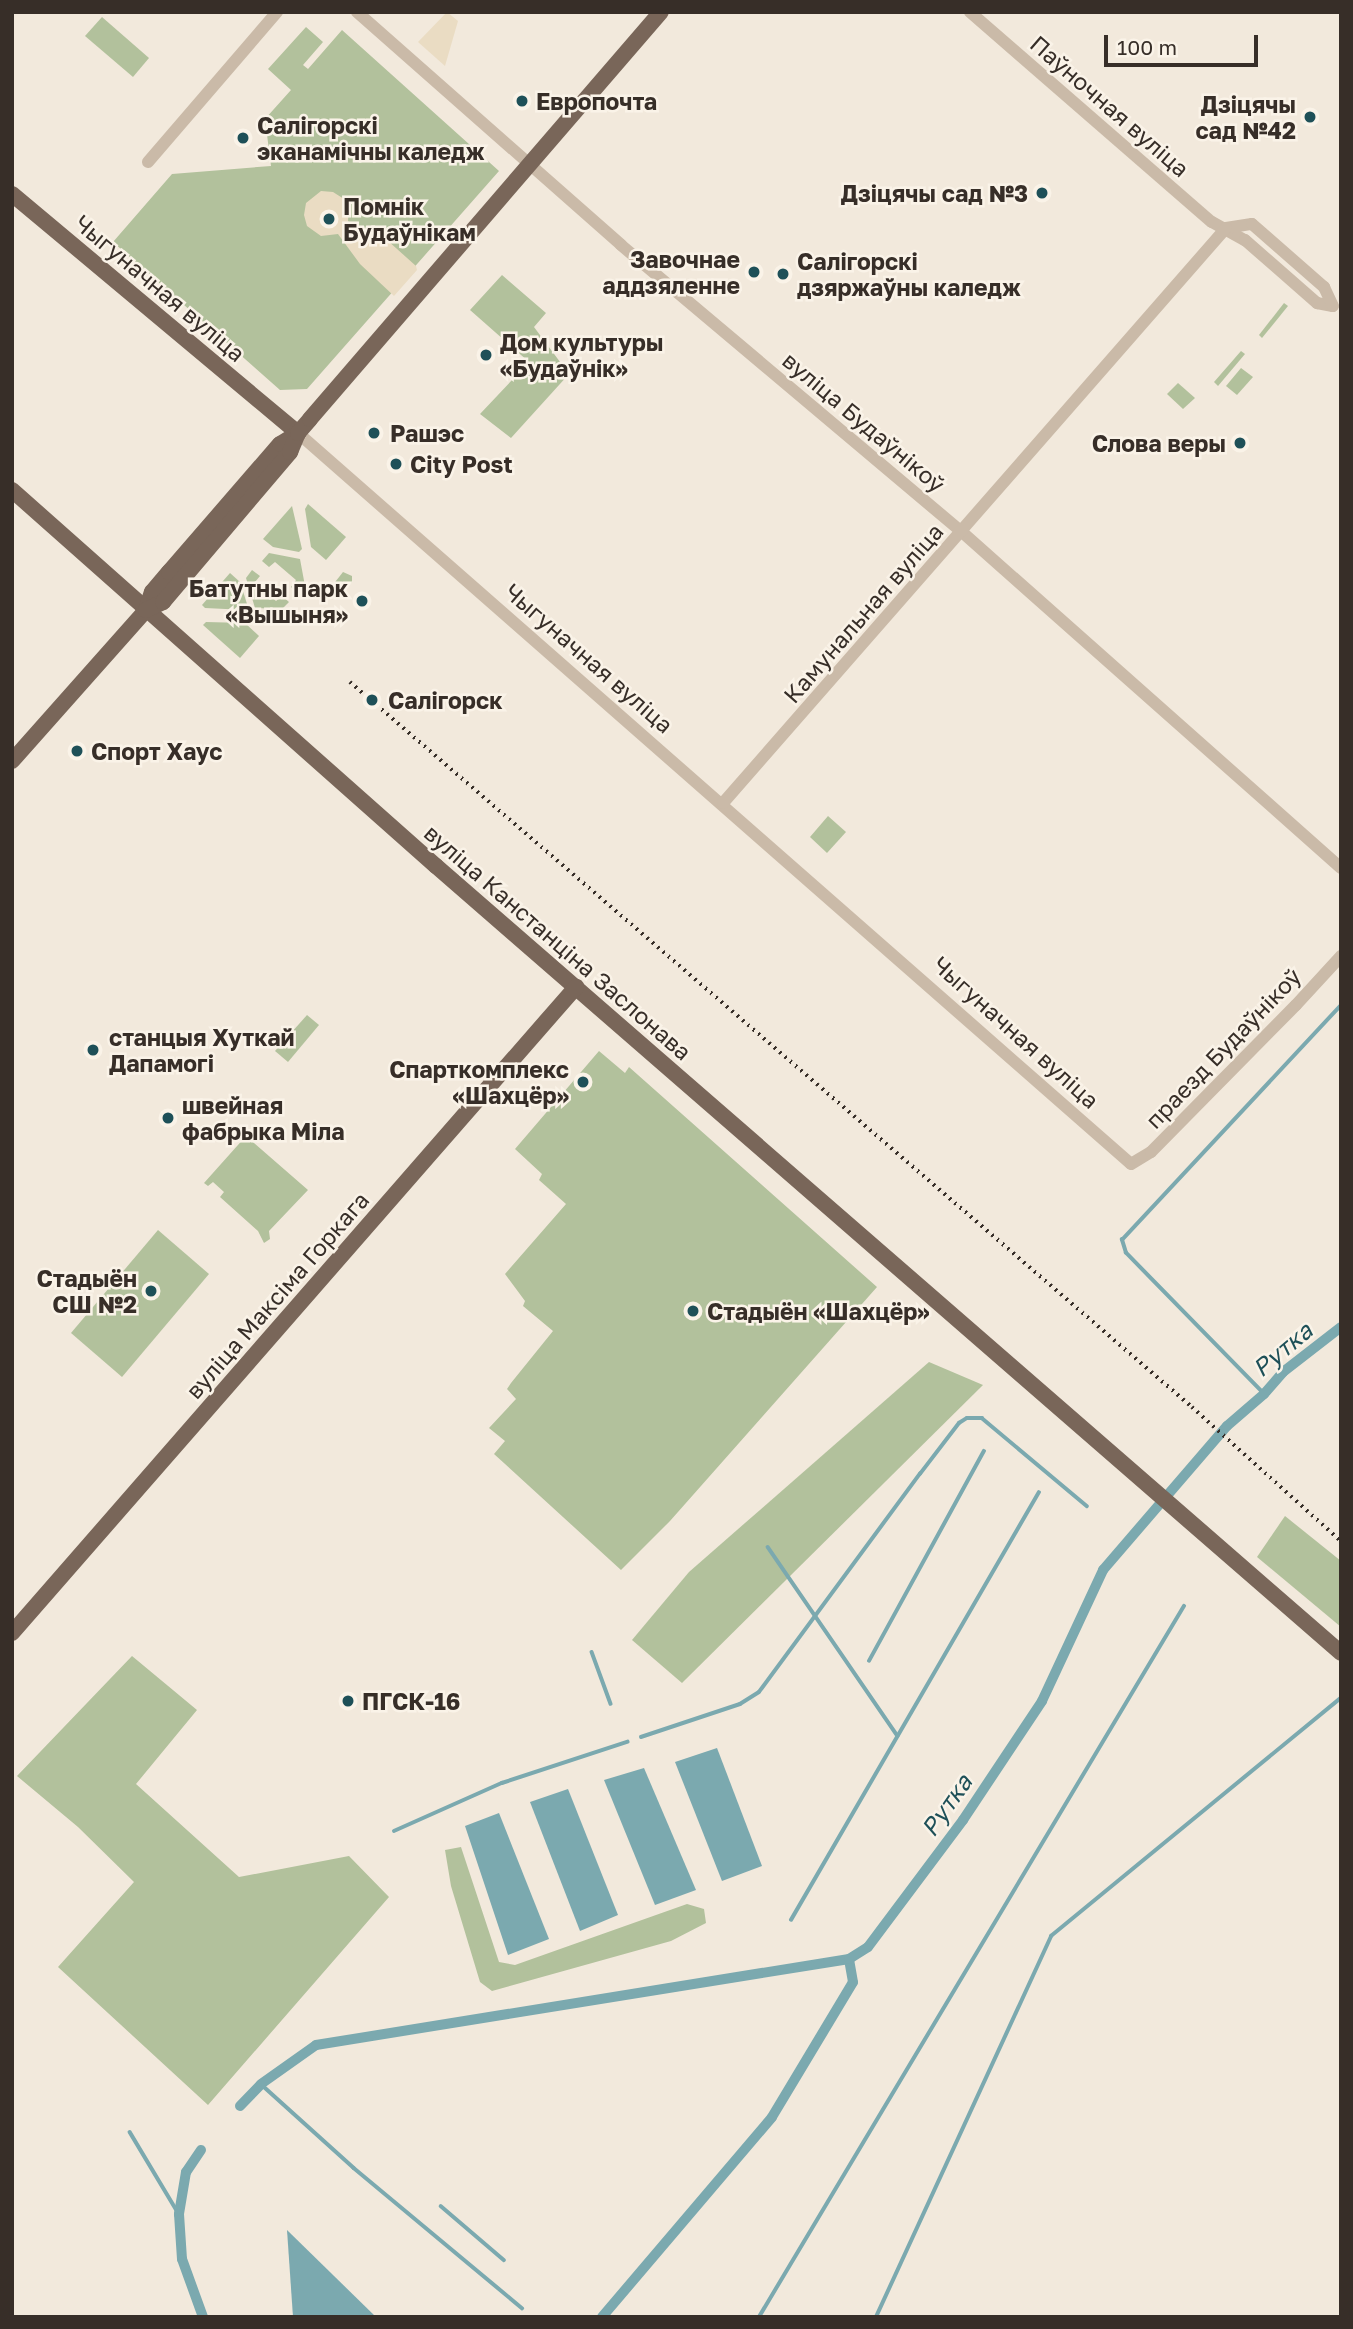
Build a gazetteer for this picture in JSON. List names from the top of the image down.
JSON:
{
  "streets": {
    "main road": ["Чыгуначная вуліца", "вуліца Канстанціна Заслонава", "вуліца Максіма Горкага"],
    "street": [
      "Паўночная вуліца",
      "вуліца Будаўнікоў",
      "Камунальная вуліца",
      "праезд Будаўнікоў"
    ]
  },
  "crossings": [
    ["Паўночная вуліца", "Камунальная вуліца"],
    ["Чыгуначная вуліца", "Камунальная вуліца"],
    ["Чыгуначная вуліца", "праезд Будаўнікоў"],
    ["вуліца Будаўнікоў", "Камунальная вуліца"],
    ["вуліца Канстанціна Заслонава", "вуліца Максіма Горкага"]
  ],
  "water": ["Рутка"],
  "places": [
    "Европочта",
    "Дзіцячы сад №42",
    "Салігорскі эканамічны каледж",
    "Дзіцячы сад №3",
    "Помнік Будаўнікам",
    "Завочнае аддзяленне",
    "Салігорскі дзяржаўны каледж",
    "Дом культуры «Будаўнік»",
    "Рашэс",
    "Слова веры",
    "City Post",
    "Батутны парк «Вышыня»",
    "Салігорск",
    "Спорт Хаус",
    "станцыя Хуткай Дапамогі",
    "Спарткомплекс «Шахцёр»",
    "швейная фабрыка Міла",
    "Стадыён СШ №2",
    "Стадыён «Шахцёр»",
    "ПГСК-16"
  ],
  "scale_bar": "100 m"
}
